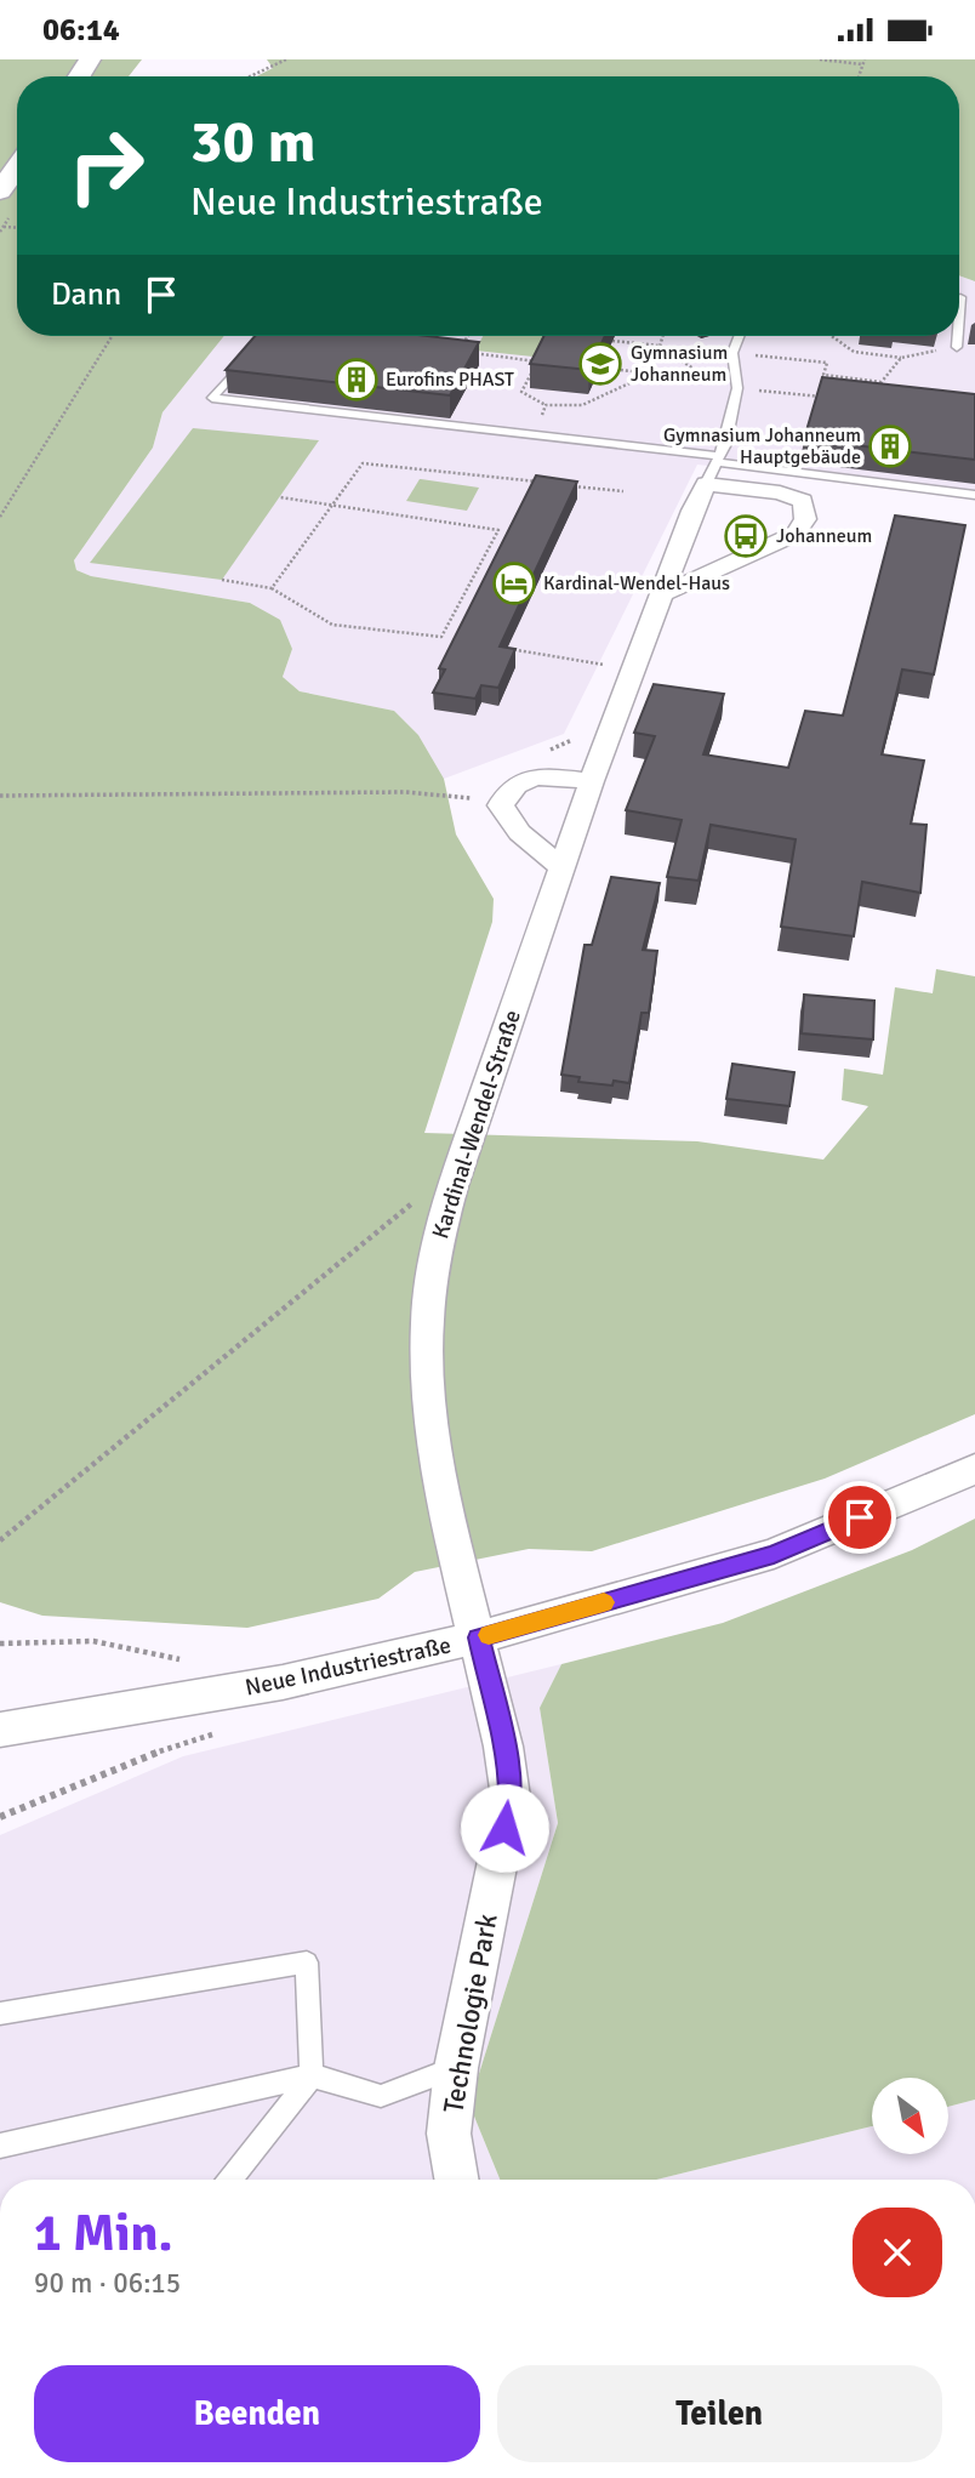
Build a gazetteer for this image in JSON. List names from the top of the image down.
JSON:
{
  "streets": {
    "street": ["Kardinal-Wendel-Straße", "Neue Industriestraße", "Technologie Park"]
  },
  "crossings": [
    ["Kardinal-Wendel-Straße", "Neue Industriestraße"],
    ["Kardinal-Wendel-Straße", "Technologie Park"],
    ["Neue Industriestraße", "Technologie Park"]
  ],
  "places": {
    "school or university": ["Gymnasium Johanneum"],
    "building": ["Eurofins PHAST", "Gymnasium Johanneum Hauptgebäude"],
    "bus stop": ["Johanneum"],
    "hotel": ["Kardinal-Wendel-Haus"]
  },
  "north": "bottom right",
  "page": {
    "status": "06:14",
    "turn": ["30 m", "Neue Industriestraße"],
    "then": "Dann",
    "heading": ["1 Min.", "90 m · 06:15"],
    "buttons": ["Beenden", "Teilen"]
  }
}
